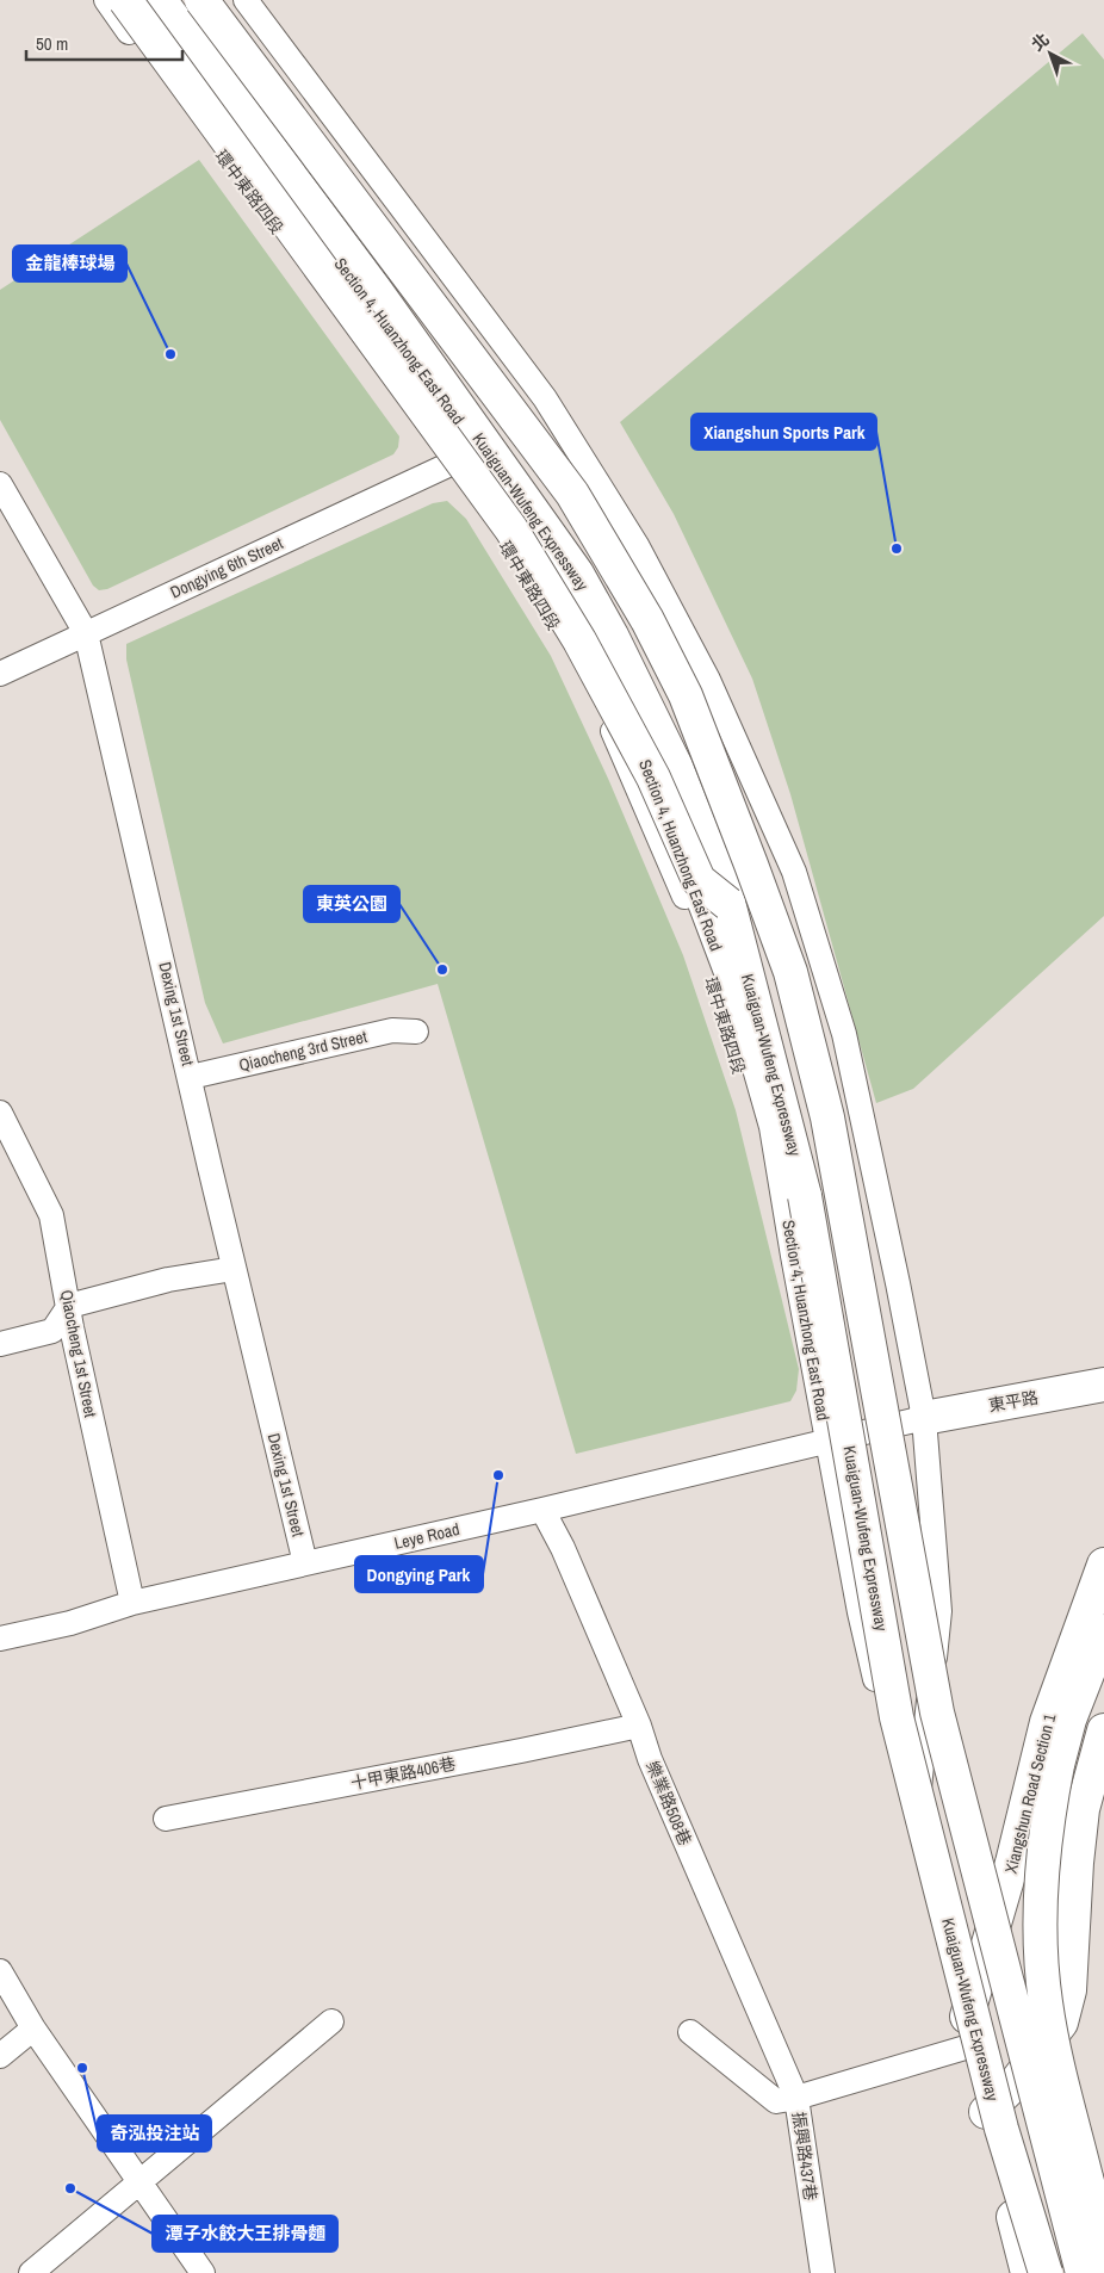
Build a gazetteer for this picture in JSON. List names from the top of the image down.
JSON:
{
  "streets": {
    "main road": [
      "Section 4, Huanzhong East Road",
      "Kuaiguan-Wufeng Expressway",
      "東平路",
      "Xiangshun Road Section 1"
    ],
    "street": [
      "環中東路四段",
      "Dongying 6th Street",
      "Dexing 1st Street",
      "Qiaocheng 3rd Street",
      "Qiaocheng 1st Street",
      "Leye Road",
      "十甲東路406巷",
      "樂業路508巷",
      "振興路437巷"
    ]
  },
  "crossings": [
    ["環中東路四段", "Section 4, Huanzhong East Road"],
    ["環中東路四段", "Dongying 6th Street"],
    ["Section 4, Huanzhong East Road", "東平路"],
    ["Section 4, Huanzhong East Road", "Leye Road"],
    ["Section 4, Huanzhong East Road", "Xiangshun Road Section 1"],
    ["Dongying 6th Street", "Dexing 1st Street"],
    ["Dexing 1st Street", "Qiaocheng 3rd Street"],
    ["Dexing 1st Street", "Leye Road"],
    ["Qiaocheng 1st Street", "Leye Road"],
    ["東平路", "Leye Road"],
    ["Leye Road", "樂業路508巷"],
    ["十甲東路406巷", "樂業路508巷"],
    ["樂業路508巷", "振興路437巷"]
  ],
  "places": [
    "金龍棒球場",
    "Xiangshun Sports Park",
    "東英公園",
    "Dongying Park",
    "奇泓投注站",
    "潭子水餃大王排骨麵"
  ],
  "scale_bar": "50 m",
  "north": "top left"
}
